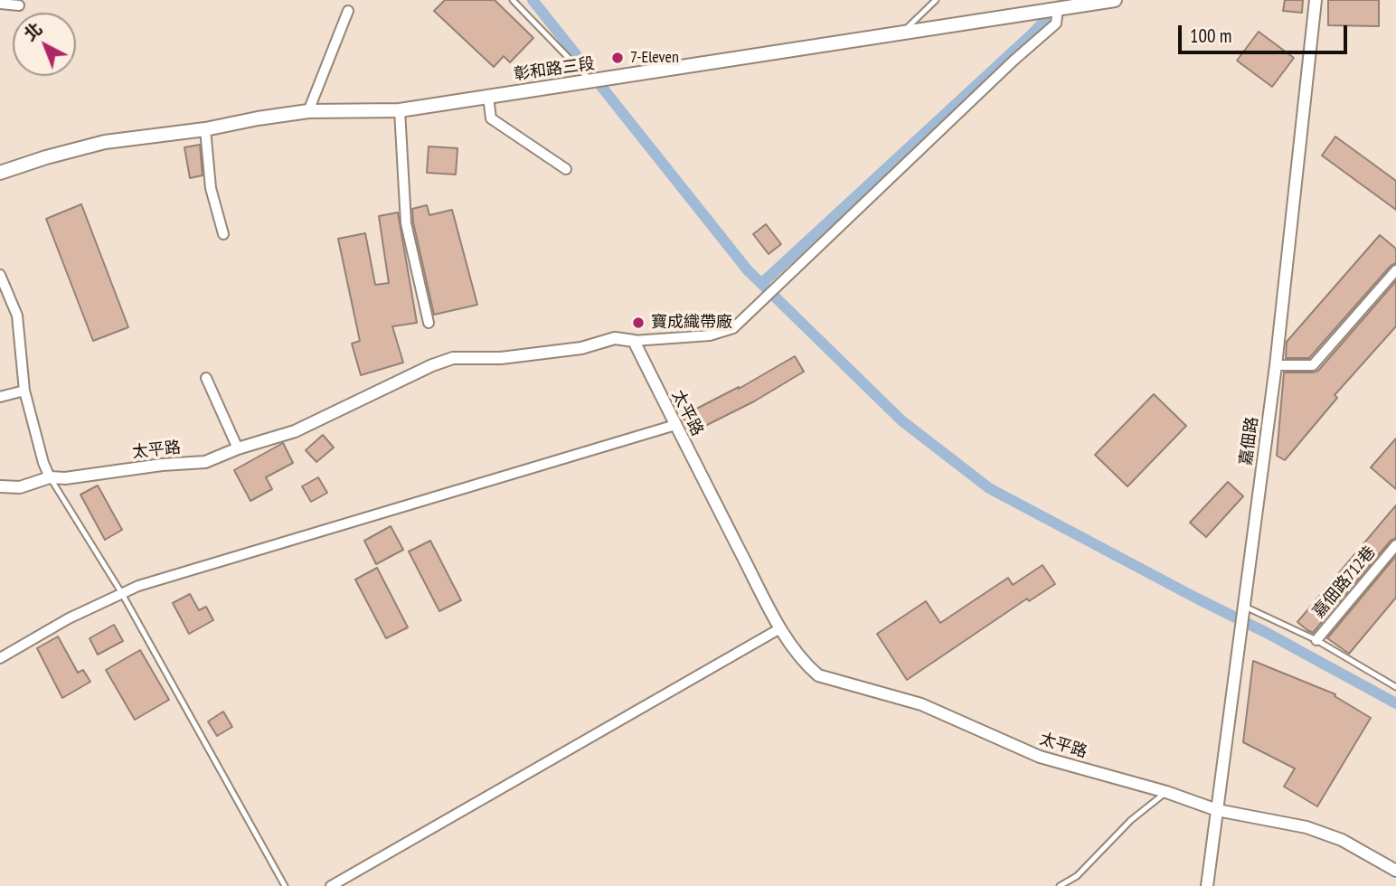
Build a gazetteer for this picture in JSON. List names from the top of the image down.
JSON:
{
  "streets": {
    "main road": ["彰和路三段"],
    "street": ["太平路", "嘉佃路", "嘉佃路712巷"]
  },
  "crossings": [
    ["太平路", "嘉佃路"]
  ],
  "places": ["7-Eleven", "寶成織帶廠"],
  "scale_bar": "100 m",
  "north": "top left"
}
